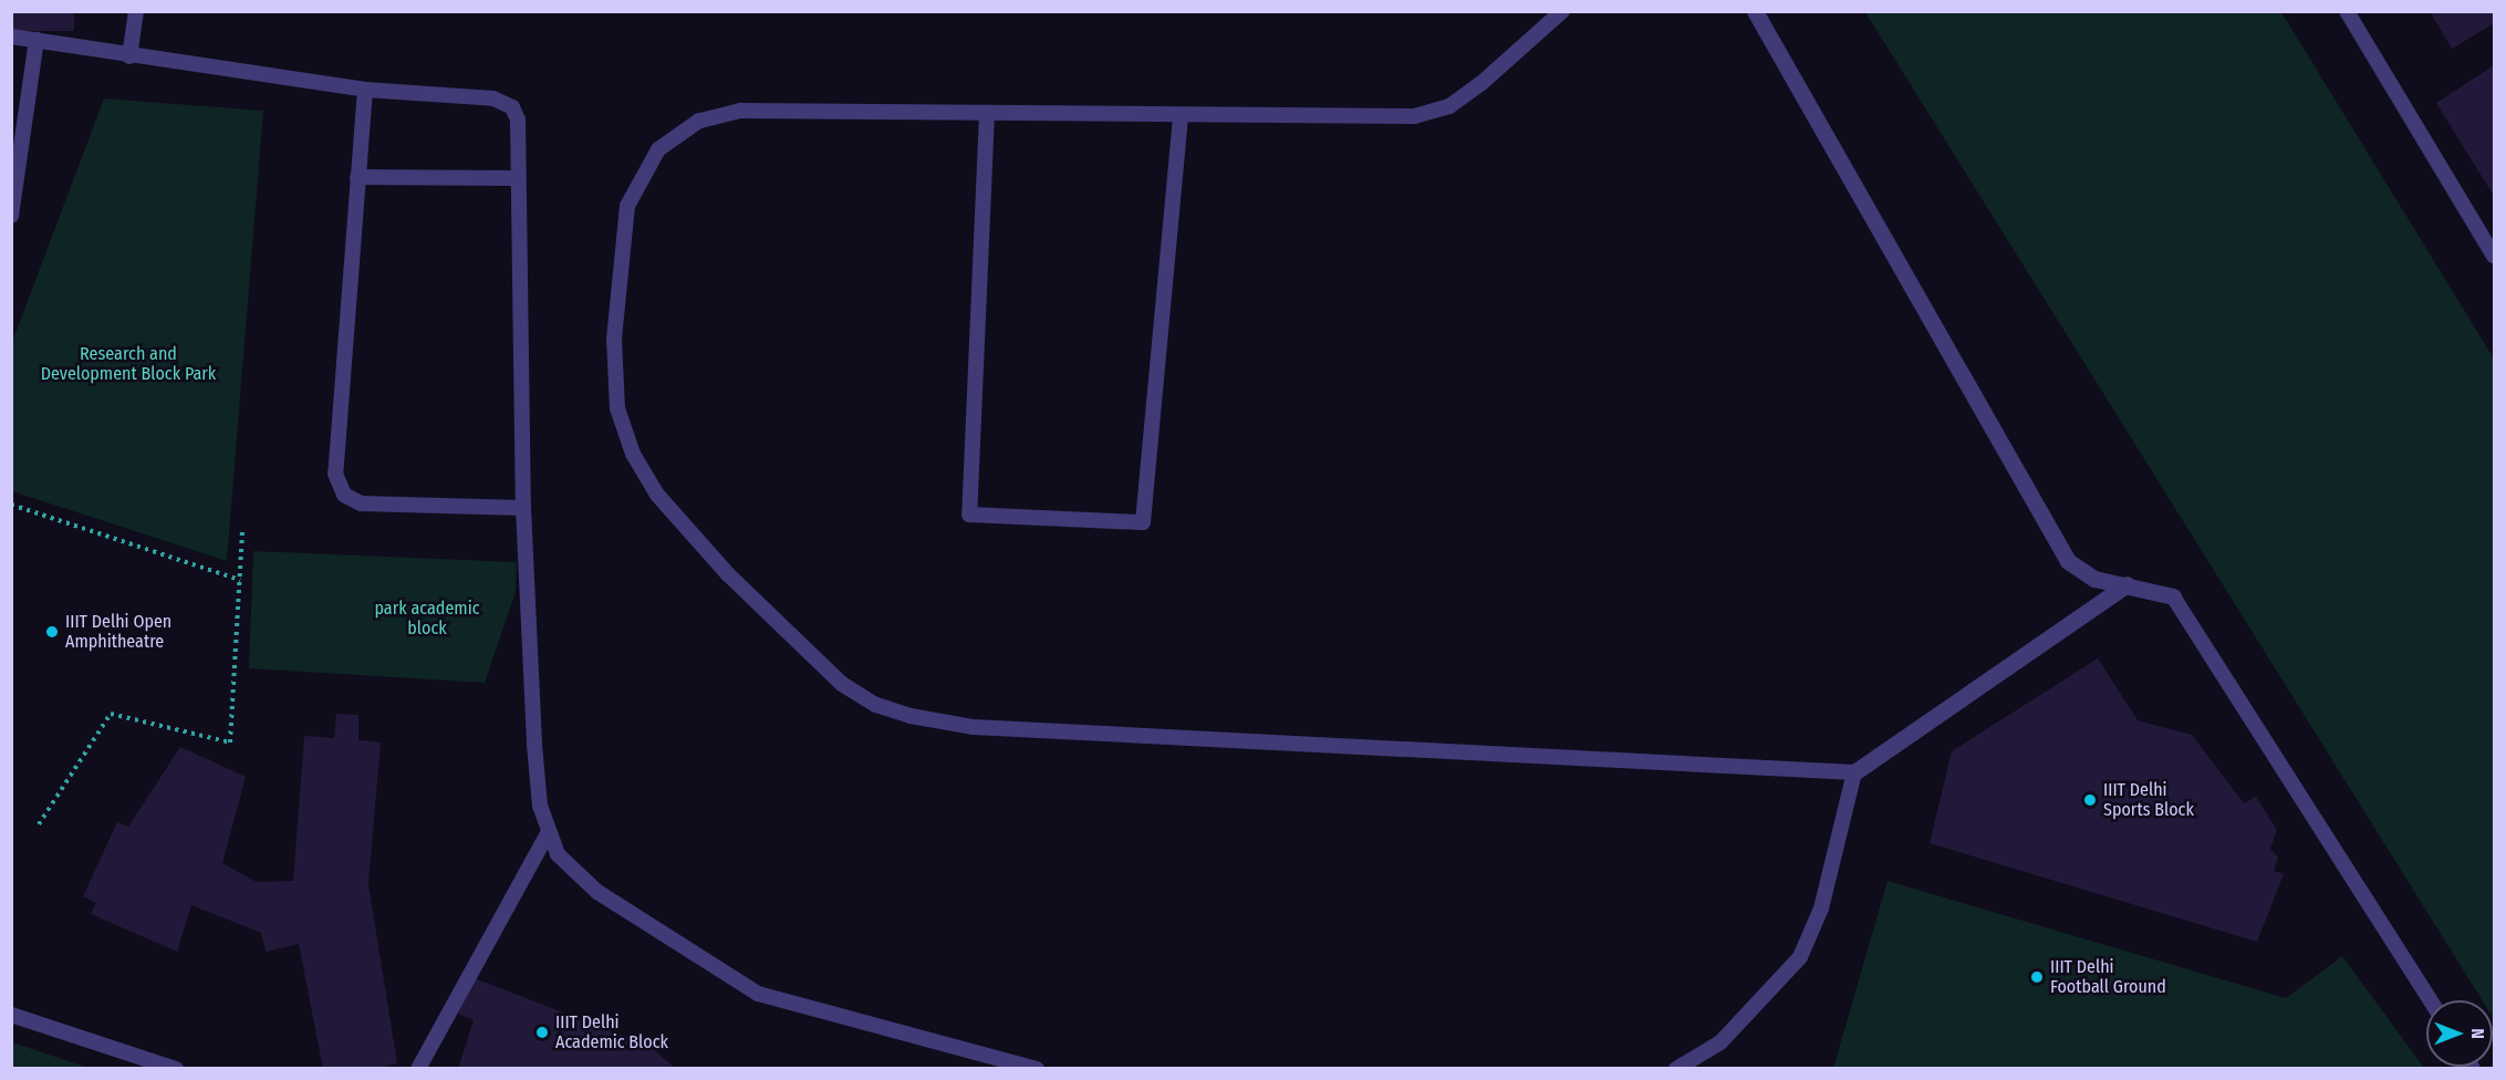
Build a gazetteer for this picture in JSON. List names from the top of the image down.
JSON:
{
  "parks": ["Research and Development Block Park", "park academic block"],
  "places": [
    "IIIT Delhi Open Amphitheatre",
    "IIIT Delhi Sports Block",
    "IIIT Delhi Football Ground",
    "IIIT Delhi Academic Block"
  ],
  "north": "right"
}
